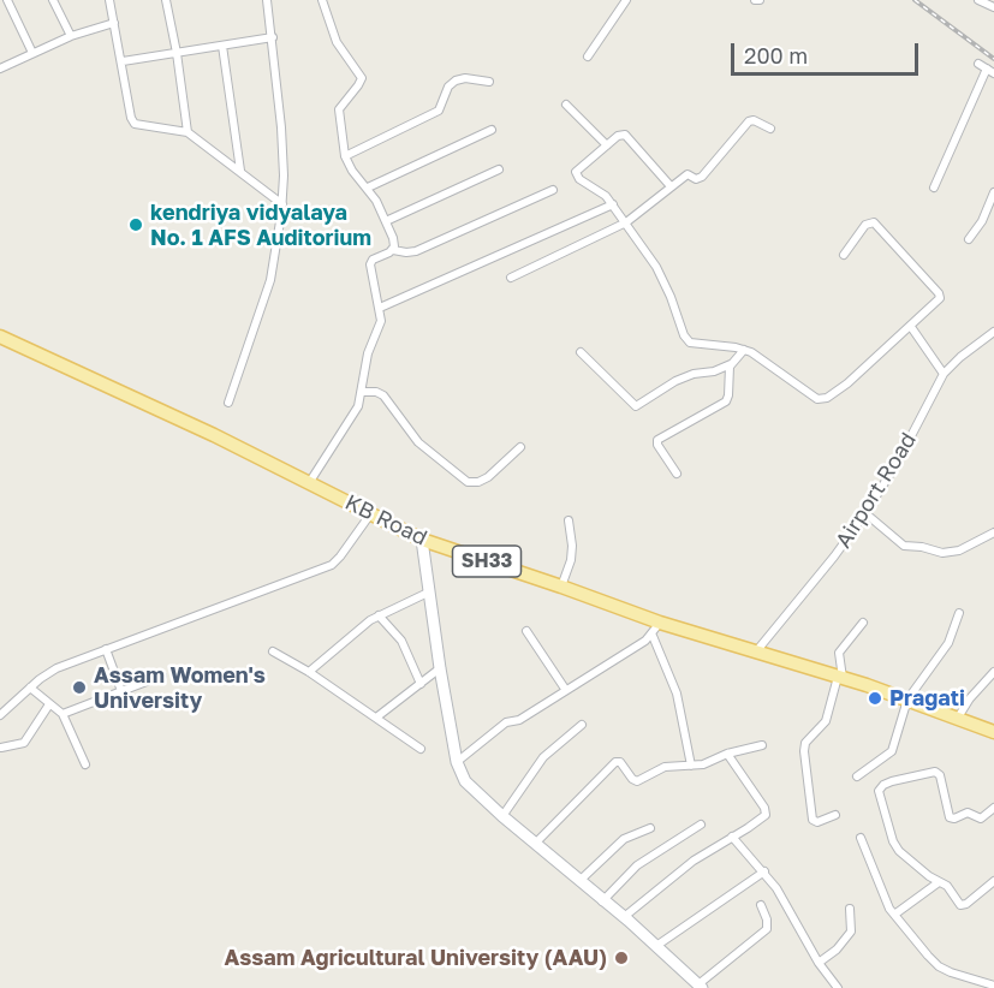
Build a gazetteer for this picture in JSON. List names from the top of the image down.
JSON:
{
  "streets": {
    "main road": ["KB Road", "SH33"],
    "street": ["Airport Road"]
  },
  "crossings": [
    ["Airport Road", "KB Road"]
  ],
  "places": [
    "kendriya vidyalaya No. 1 AFS Auditorium",
    "Assam Women's University",
    "Pragati",
    "Assam Agricultural University (AAU)"
  ],
  "scale_bar": "200 m"
}
